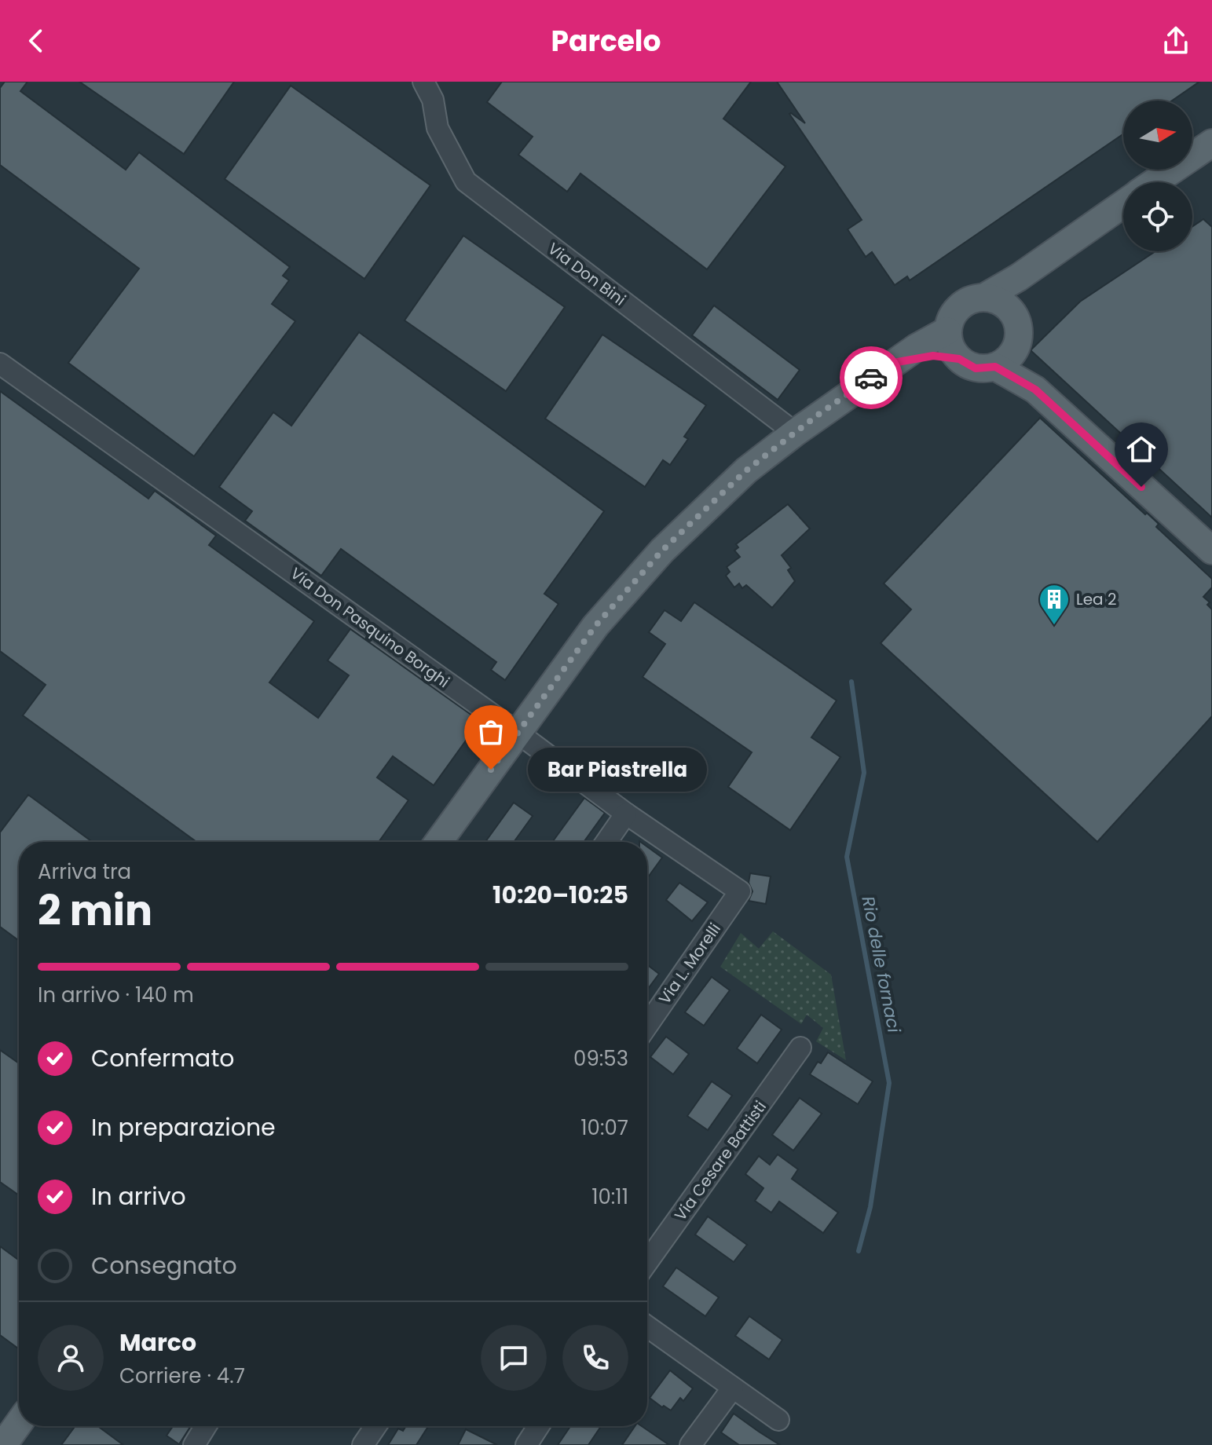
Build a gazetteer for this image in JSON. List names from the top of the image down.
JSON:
{
  "streets": {
    "street": [
      "Via Don Bini",
      "Via Don Pasquino Borghi",
      "Via L. Morelli",
      "Via Cesare Battisti"
    ]
  },
  "crossings": [
    ["Via Don Pasquino Borghi", "Via L. Morelli"]
  ],
  "water": ["Rio delle fornaci"],
  "places": {
    "building": ["Lea 2"],
    "other": ["Bar Piastrella"]
  },
  "north": "right",
  "page": {
    "header": "Parcelo",
    "bubble": "Bar Piastrella",
    "heading": ["2 min", "Arriva tra", "10:20–10:25"],
    "panel": ["Marco", "Corriere · 4.7"],
    "bar": "In arrivo · 140 m",
    "list": [
      ["Confermato", "09:53"],
      ["In preparazione", "10:07"],
      ["In arrivo", "10:11"],
      "Consegnato"
    ]
  }
}
